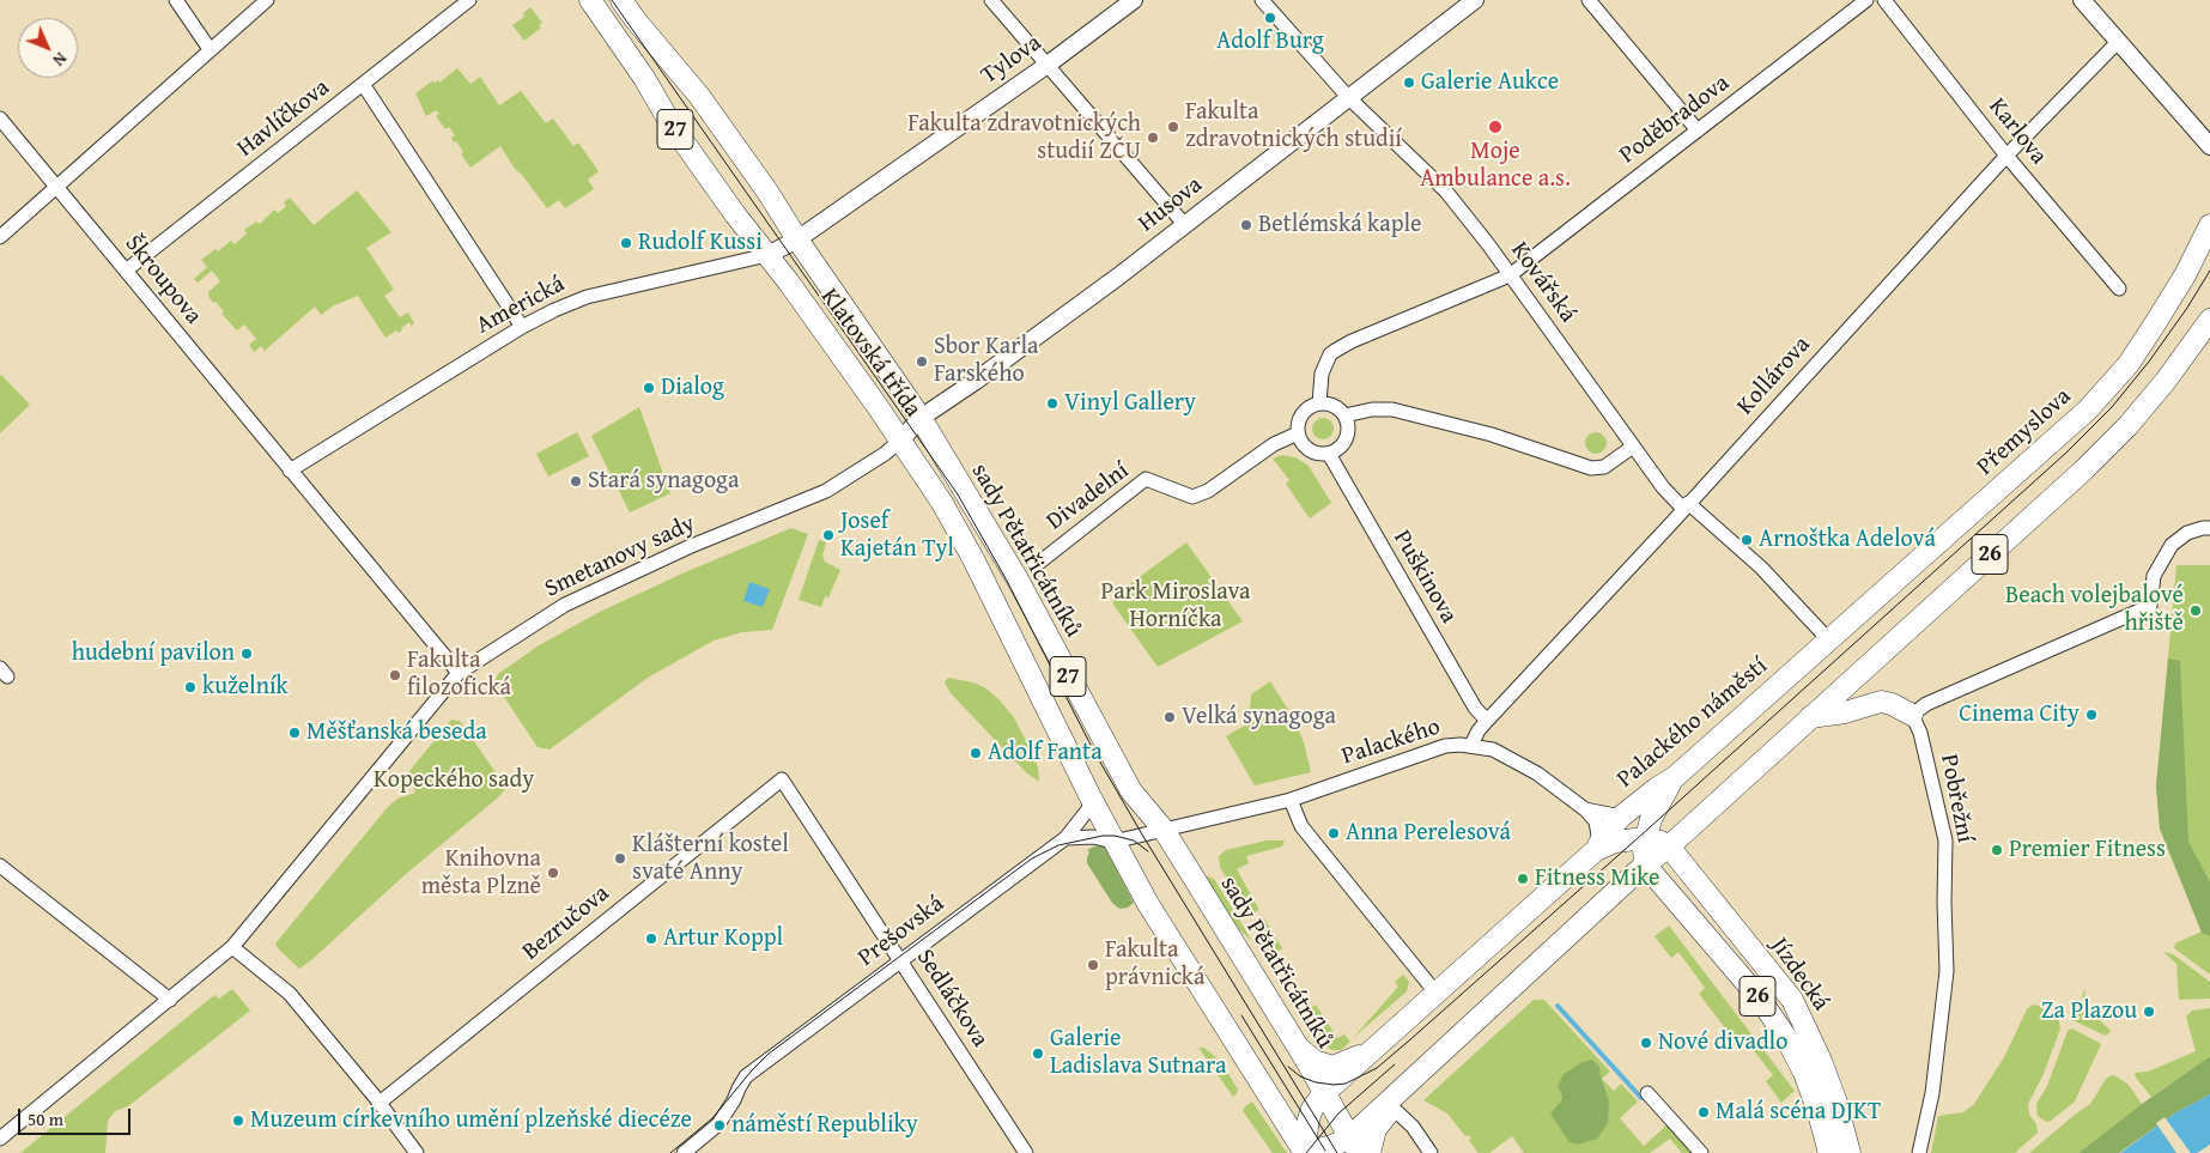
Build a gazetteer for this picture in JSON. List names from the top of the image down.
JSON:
{
  "streets": {
    "main road": [
      "27",
      "Klatovská třída",
      "Přemyslova",
      "sady Pětatřicátníků",
      "26",
      "Palackého náměstí",
      "Jízdecká"
    ],
    "street": [
      "Tylova",
      "Havlíčkova",
      "Poděbradova",
      "Karlova",
      "Husova",
      "Škroupova",
      "Kovářská",
      "Americká",
      "Kollárova",
      "Divadelní",
      "Smetanovy sady",
      "Puškinova",
      "Palackého",
      "Pobřežní",
      "Bezručova",
      "Prešovská",
      "Sedláčkova"
    ]
  },
  "crossings": [
    ["Tylova", "Americká"],
    ["Tylova", "Klatovská třída"],
    ["Havlíčkova", "Škroupova"],
    ["Poděbradova", "Kovářská"],
    ["Karlova", "Kollárova"],
    ["Husova", "Kovářská"],
    ["Husova", "Klatovská třída"],
    ["Husova", "sady Pětatřicátníků"],
    ["Škroupova", "Americká"],
    ["Škroupova", "Smetanovy sady"],
    ["Kovářská", "Kollárova"],
    ["Kovářská", "Přemyslova"],
    ["Kovářská", "Palackého náměstí"],
    ["Americká", "Klatovská třída"],
    ["Klatovská třída", "sady Pětatřicátníků"],
    ["Klatovská třída", "Smetanovy sady"],
    ["Kollárova", "Puškinova"],
    ["Kollárova", "Palackého"],
    ["Přemyslova", "Palackého náměstí"],
    ["Divadelní", "Puškinova"],
    ["sady Pětatřicátníků", "Smetanovy sady"],
    ["sady Pětatřicátníků", "Palackého náměstí"],
    ["sady Pětatřicátníků", "Palackého"],
    ["sady Pětatřicátníků", "Prešovská"],
    ["26", "Palackého náměstí"],
    ["26", "Jízdecká"],
    ["Palackého náměstí", "Palackého"],
    ["Palackého náměstí", "Jízdecká"],
    ["Bezručova", "Sedláčkova"],
    ["Prešovská", "Sedláčkova"]
  ],
  "parks": ["Park Miroslava Horníčka", "Kopeckého sady"],
  "places": [
    "Adolf Burg",
    "Galerie Aukce",
    "Fakulta zdravotnických studií",
    "Moje Ambulance a.s.",
    "Fakulta zdravotnických studií ZČU",
    "Betlémská kaple",
    "Rudolf Kussi",
    "Sbor Karla Farského",
    "Dialog",
    "Vinyl Gallery",
    "Stará synagoga",
    "Josef Kajetán Tyl",
    "Arnoštka Adelová",
    "Beach volejbalové hřiště",
    "hudební pavilon",
    "Fakulta filozofická",
    "kuželník",
    "Cinema City",
    "Velká synagoga",
    "Měšťanská beseda",
    "Adolf Fanta",
    "Anna Perelesová",
    "Premier Fitness",
    "Klášterní kostel svaté Anny",
    "Knihovna města Plzně",
    "Fitness Mike",
    "Artur Koppl",
    "Fakulta právnická",
    "Za Plazou",
    "Nové divadlo",
    "Galerie Ladislava Sutnara",
    "Malá scéna DJKT",
    "Muzeum církevního umění plzeňské diecéze",
    "náměstí Republiky"
  ],
  "scale_bar": "50 m",
  "north": "bottom right"
}
